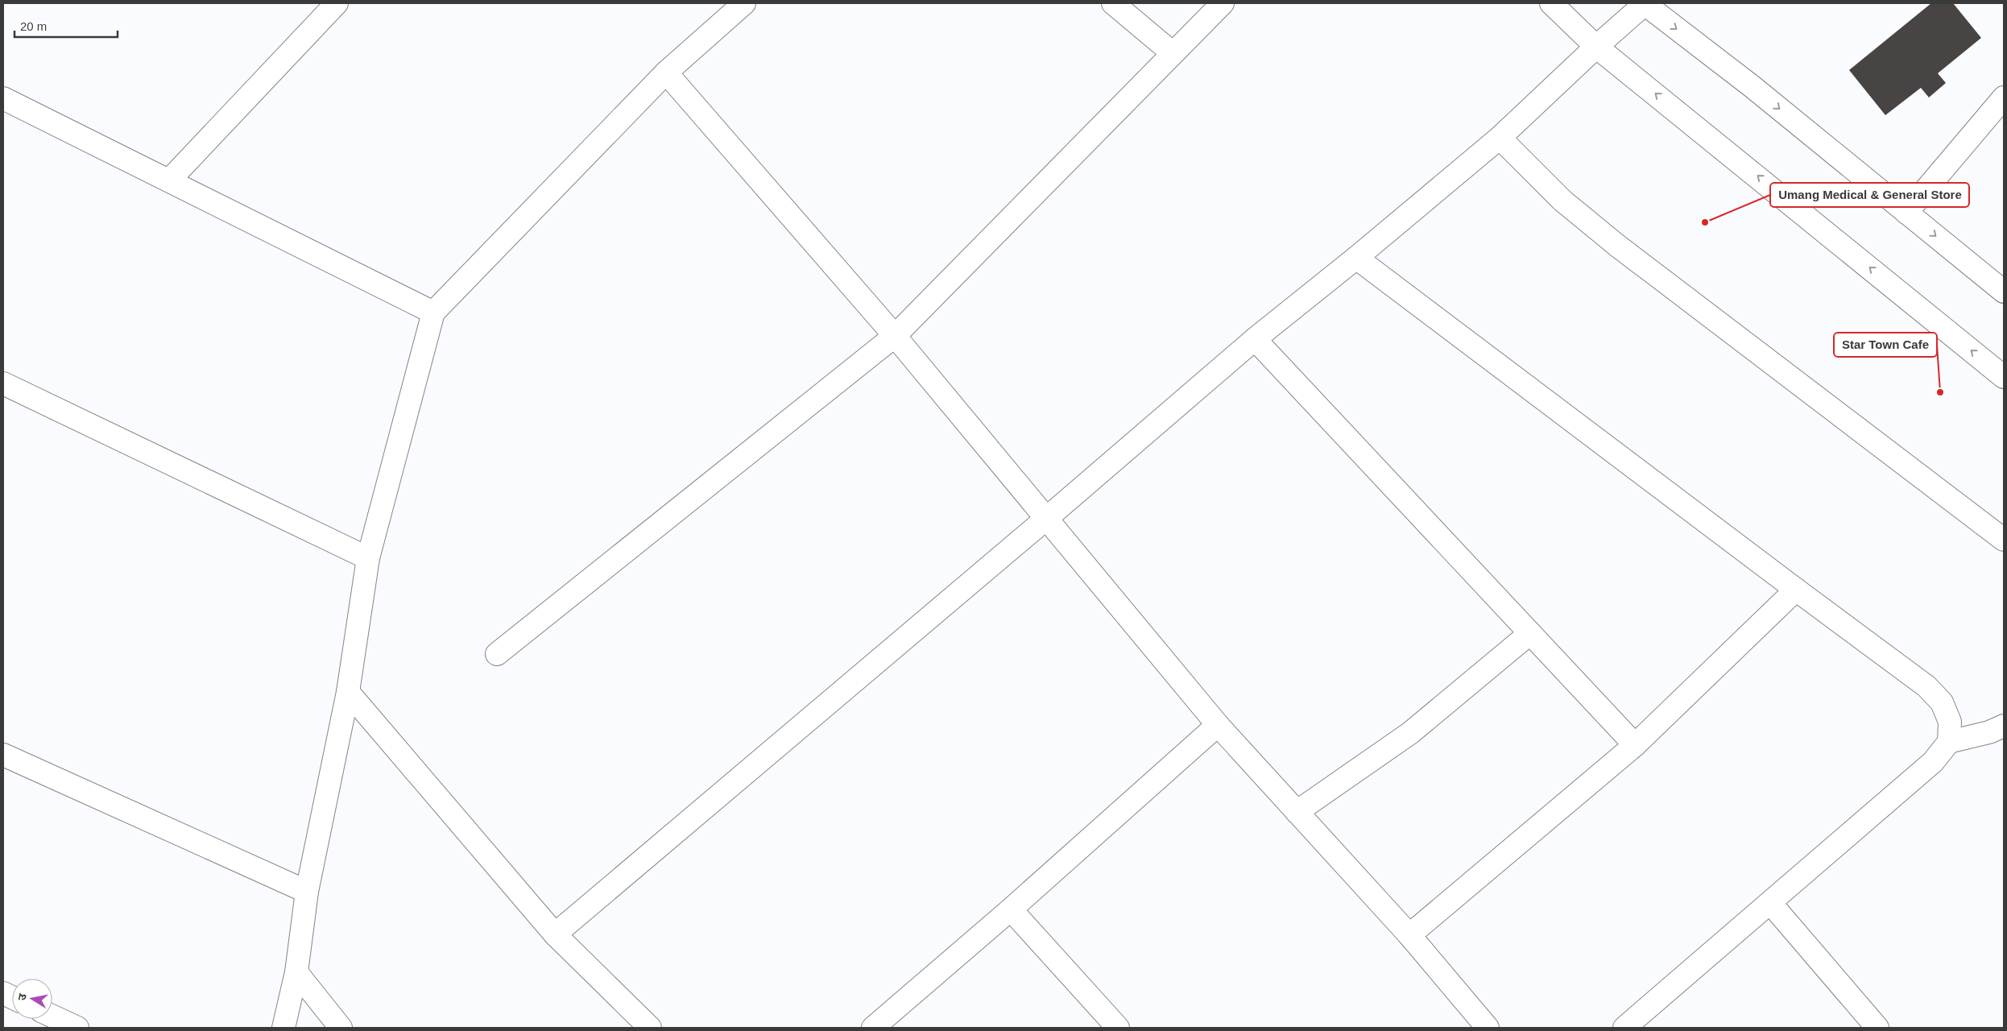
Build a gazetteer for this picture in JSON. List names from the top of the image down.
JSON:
{
  "places": ["Umang Medical & General Store", "Star Town Cafe"],
  "scale_bar": "20 m",
  "north": "left"
}
